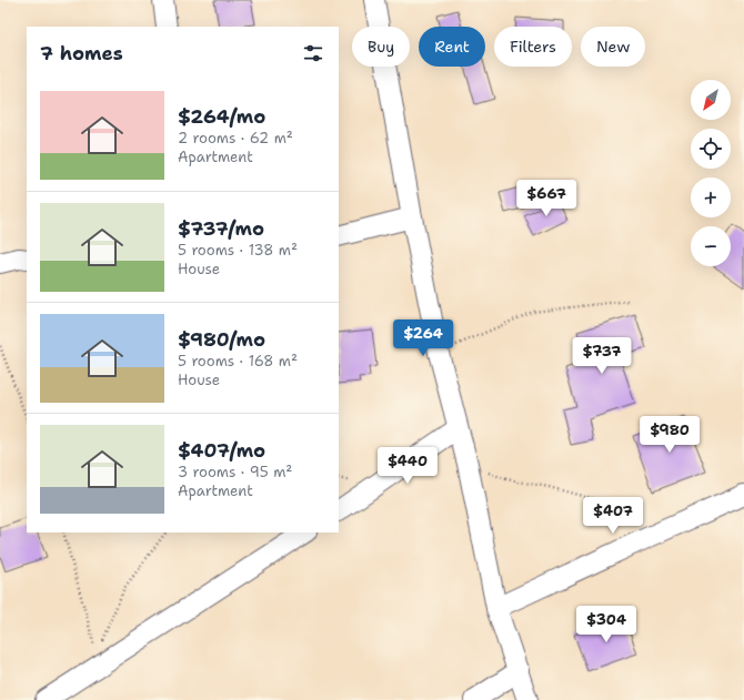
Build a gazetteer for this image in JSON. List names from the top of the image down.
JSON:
{
  "north": "bottom left",
  "page": {
    "chip": [
      "Buy",
      "Rent",
      "Filters",
      "New"
    ],
    "heading": "7 homes",
    "map_buttons": ["+", "−"],
    "list": [
      {
        "name": "$264/mo",
        "note": "2 rooms · 62 m² · Apartment"
      },
      {
        "name": "$737/mo",
        "note": "5 rooms · 138 m² · House"
      },
      {
        "name": "$980/mo",
        "note": "5 rooms · 168 m² · House"
      },
      {
        "name": "$407/mo",
        "note": "3 rooms · 95 m² · Apartment"
      }
    ],
    "price": [
      "$667",
      "$264",
      "$737",
      "$980",
      "$440",
      "$407",
      "$304"
    ]
  }
}
